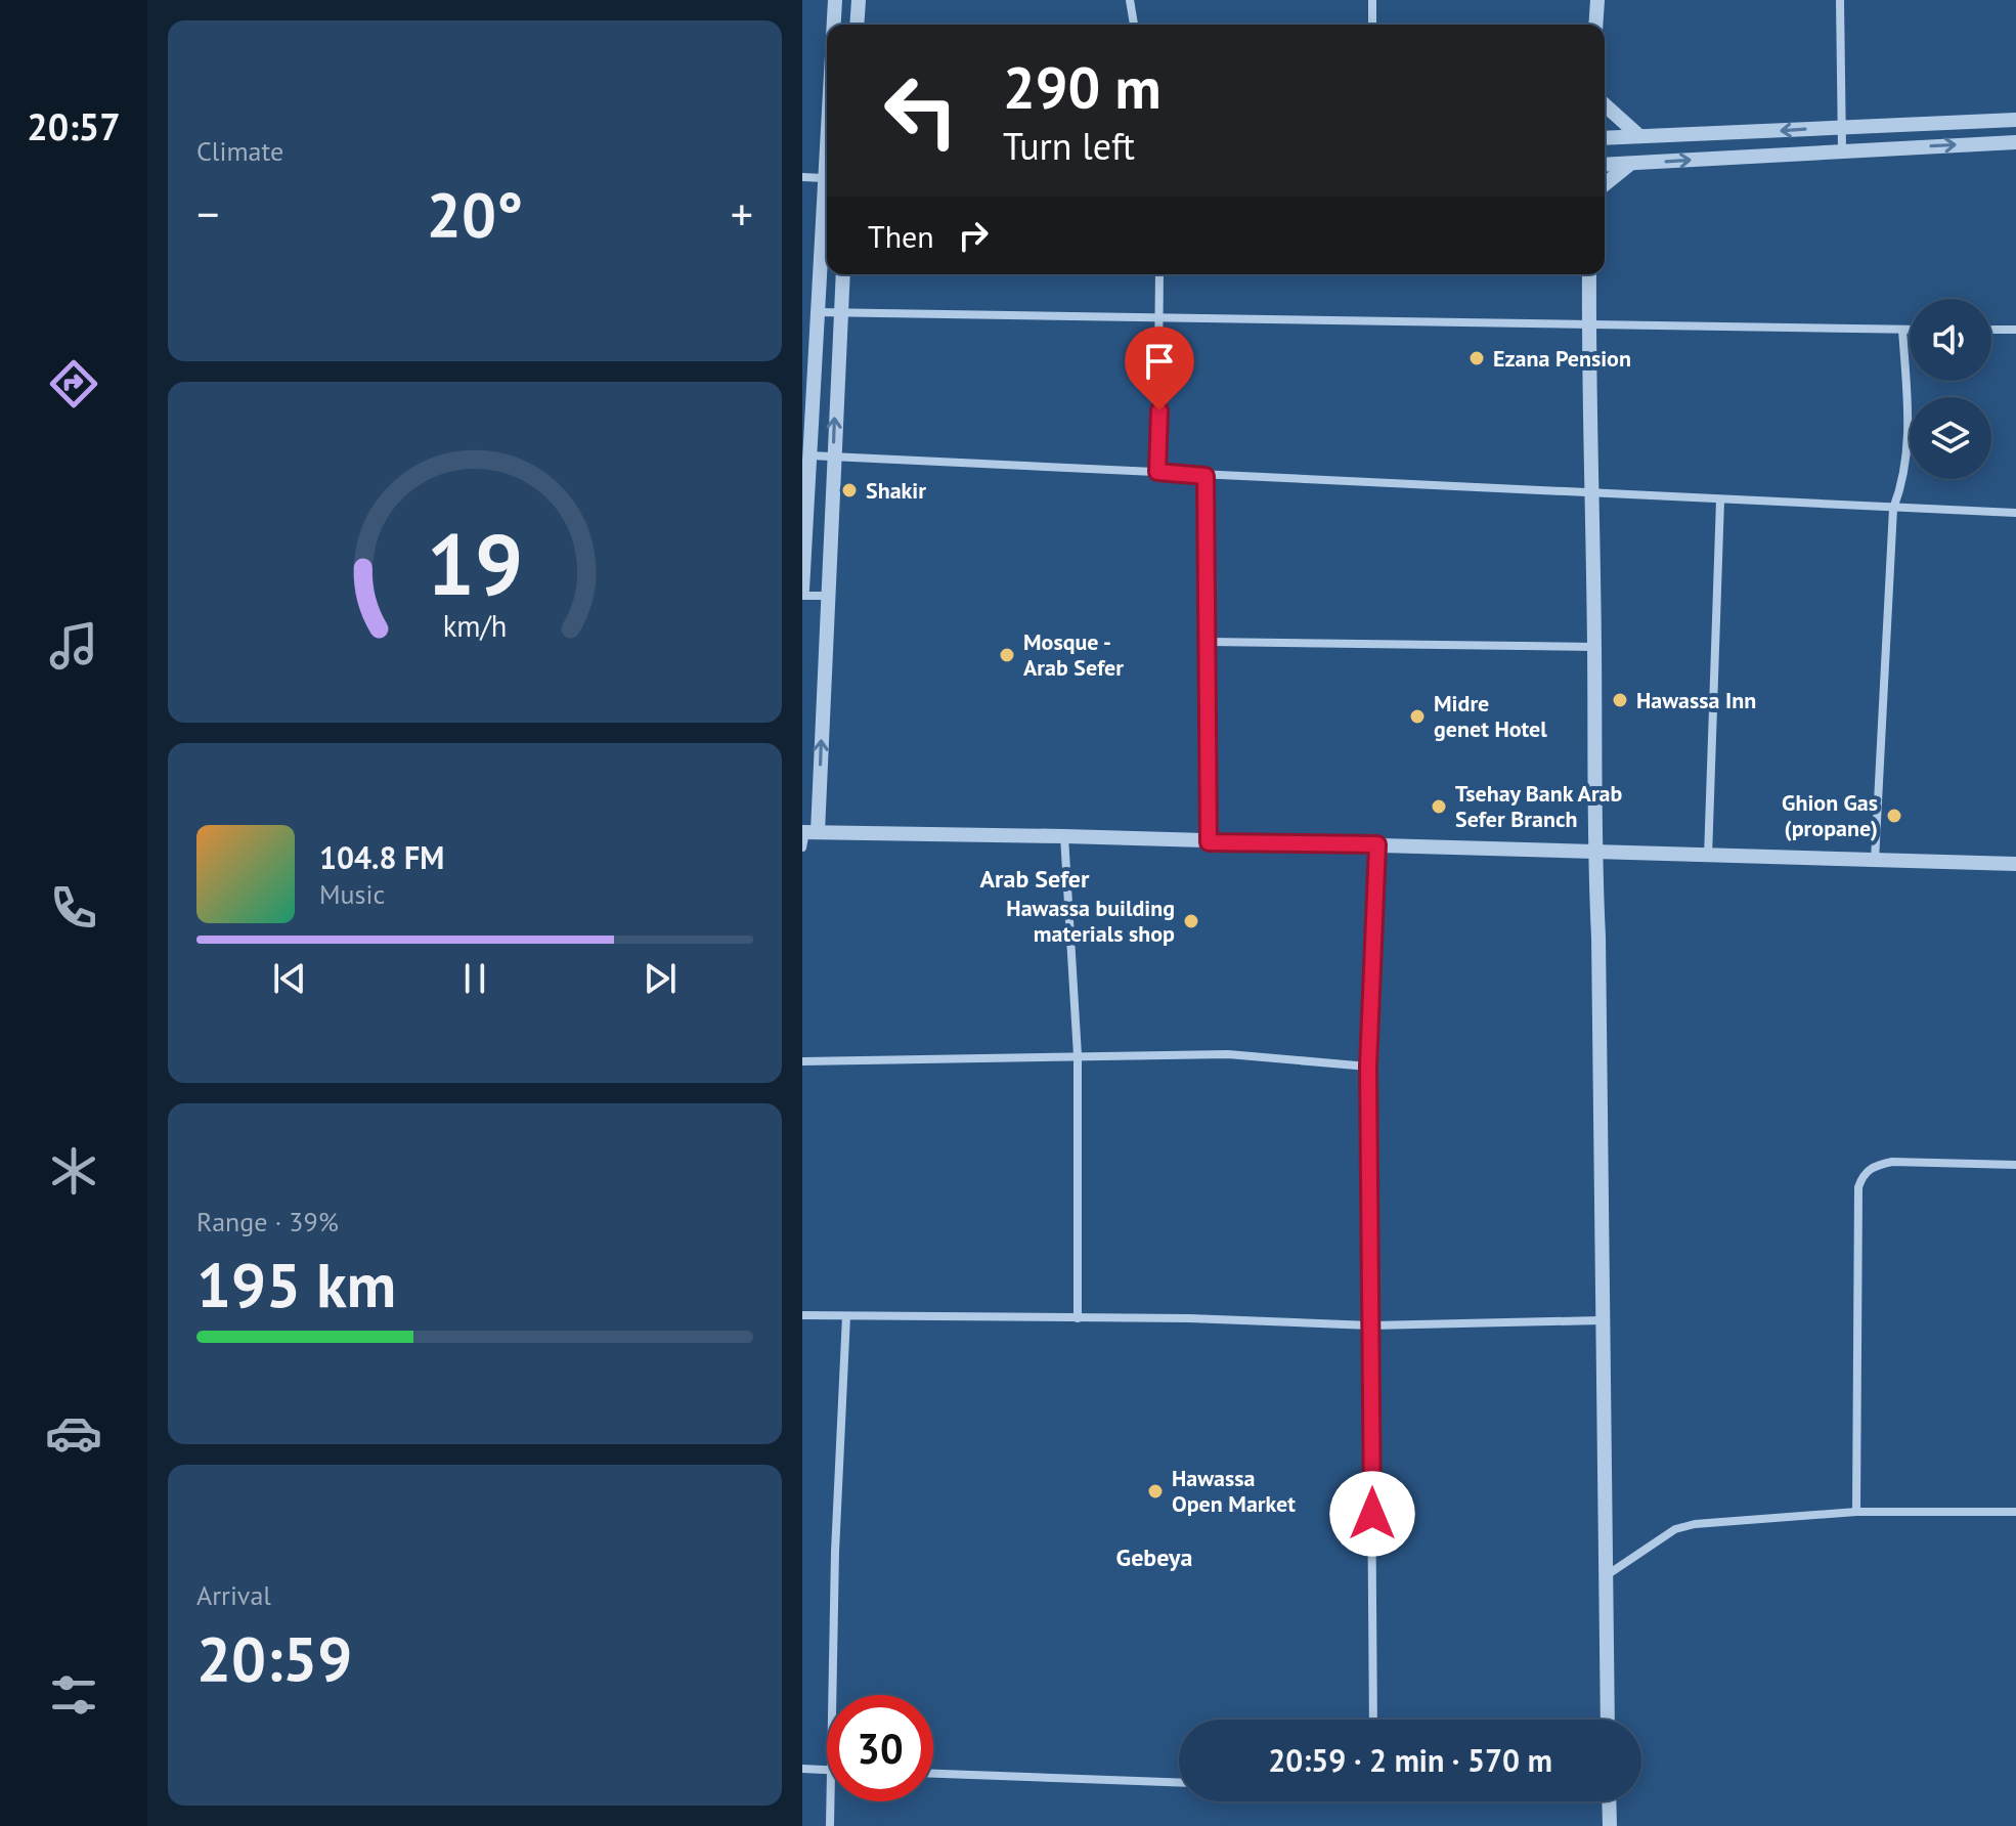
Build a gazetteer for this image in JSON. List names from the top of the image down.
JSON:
{
  "districts": ["Arab Sefer", "Gebeya"],
  "places": [
    "Ezana Pension",
    "Shakir",
    "Mosque - Arab Sefer",
    "Hawassa Inn",
    "Midre genet Hotel",
    "Tsehay Bank Arab Sefer Branch",
    "Ghion Gas (propane)",
    "Hawassa building materials shop",
    "Hawassa Open Market"
  ],
  "page": {
    "tabs": "20:57",
    "tile": [
      "Climate",
      ["Range · 39%", "195 km"],
      ["Arrival", "20:59"]
    ],
    "turn": ["290 m", "Turn left"],
    "heat": ["−", "20°", "+"],
    "then": "Then",
    "song": ["104.8 FM", "Music"],
    "limit": "30",
    "trip": "20:59 · 2 min · 570 m",
    "gauge": ["19", "km/h"]
  }
}
